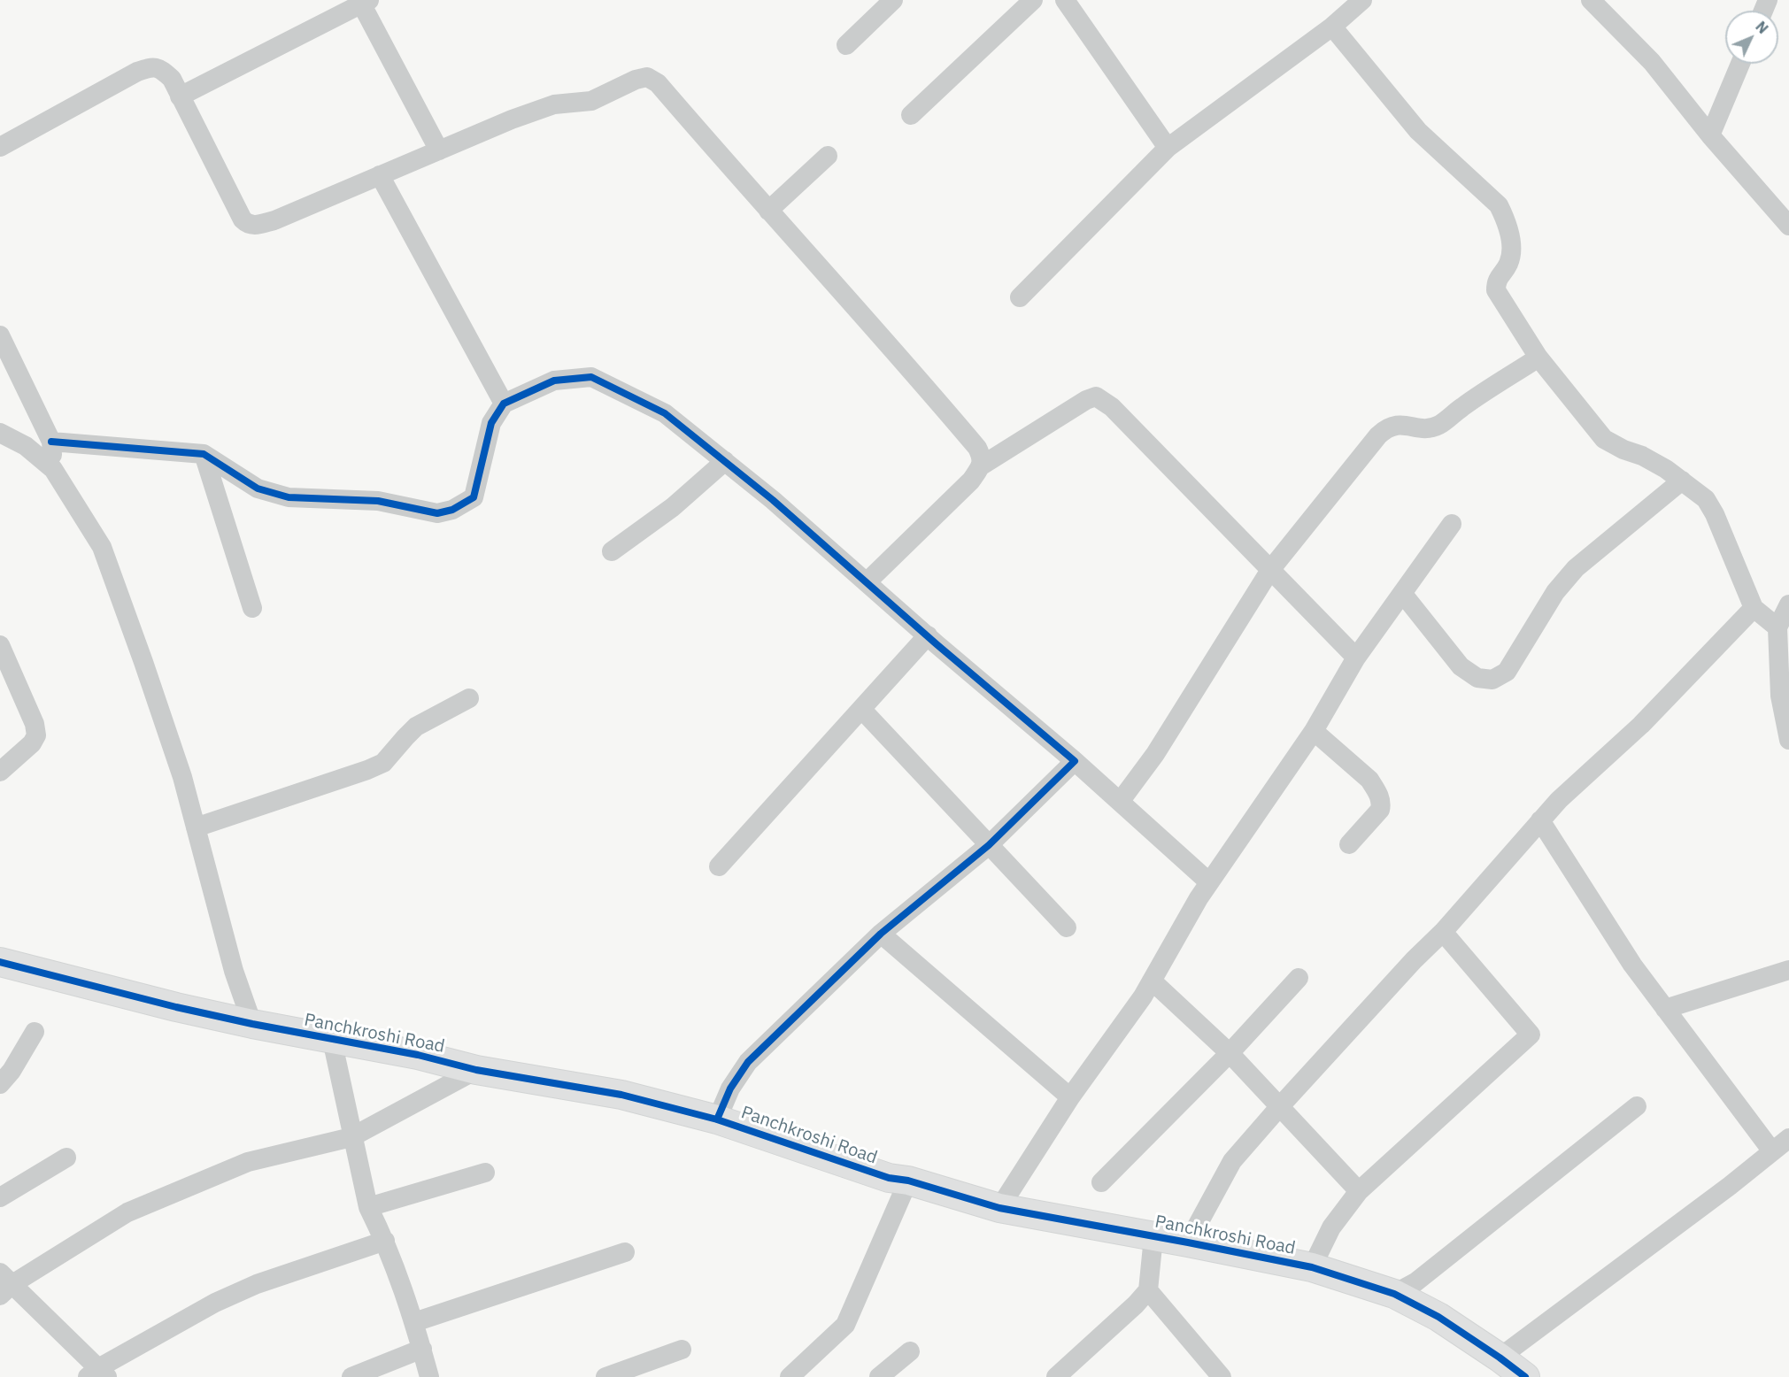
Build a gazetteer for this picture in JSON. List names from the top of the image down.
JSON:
{
  "streets": {
    "street": ["Panchkroshi Road"]
  },
  "north": "top right"
}
